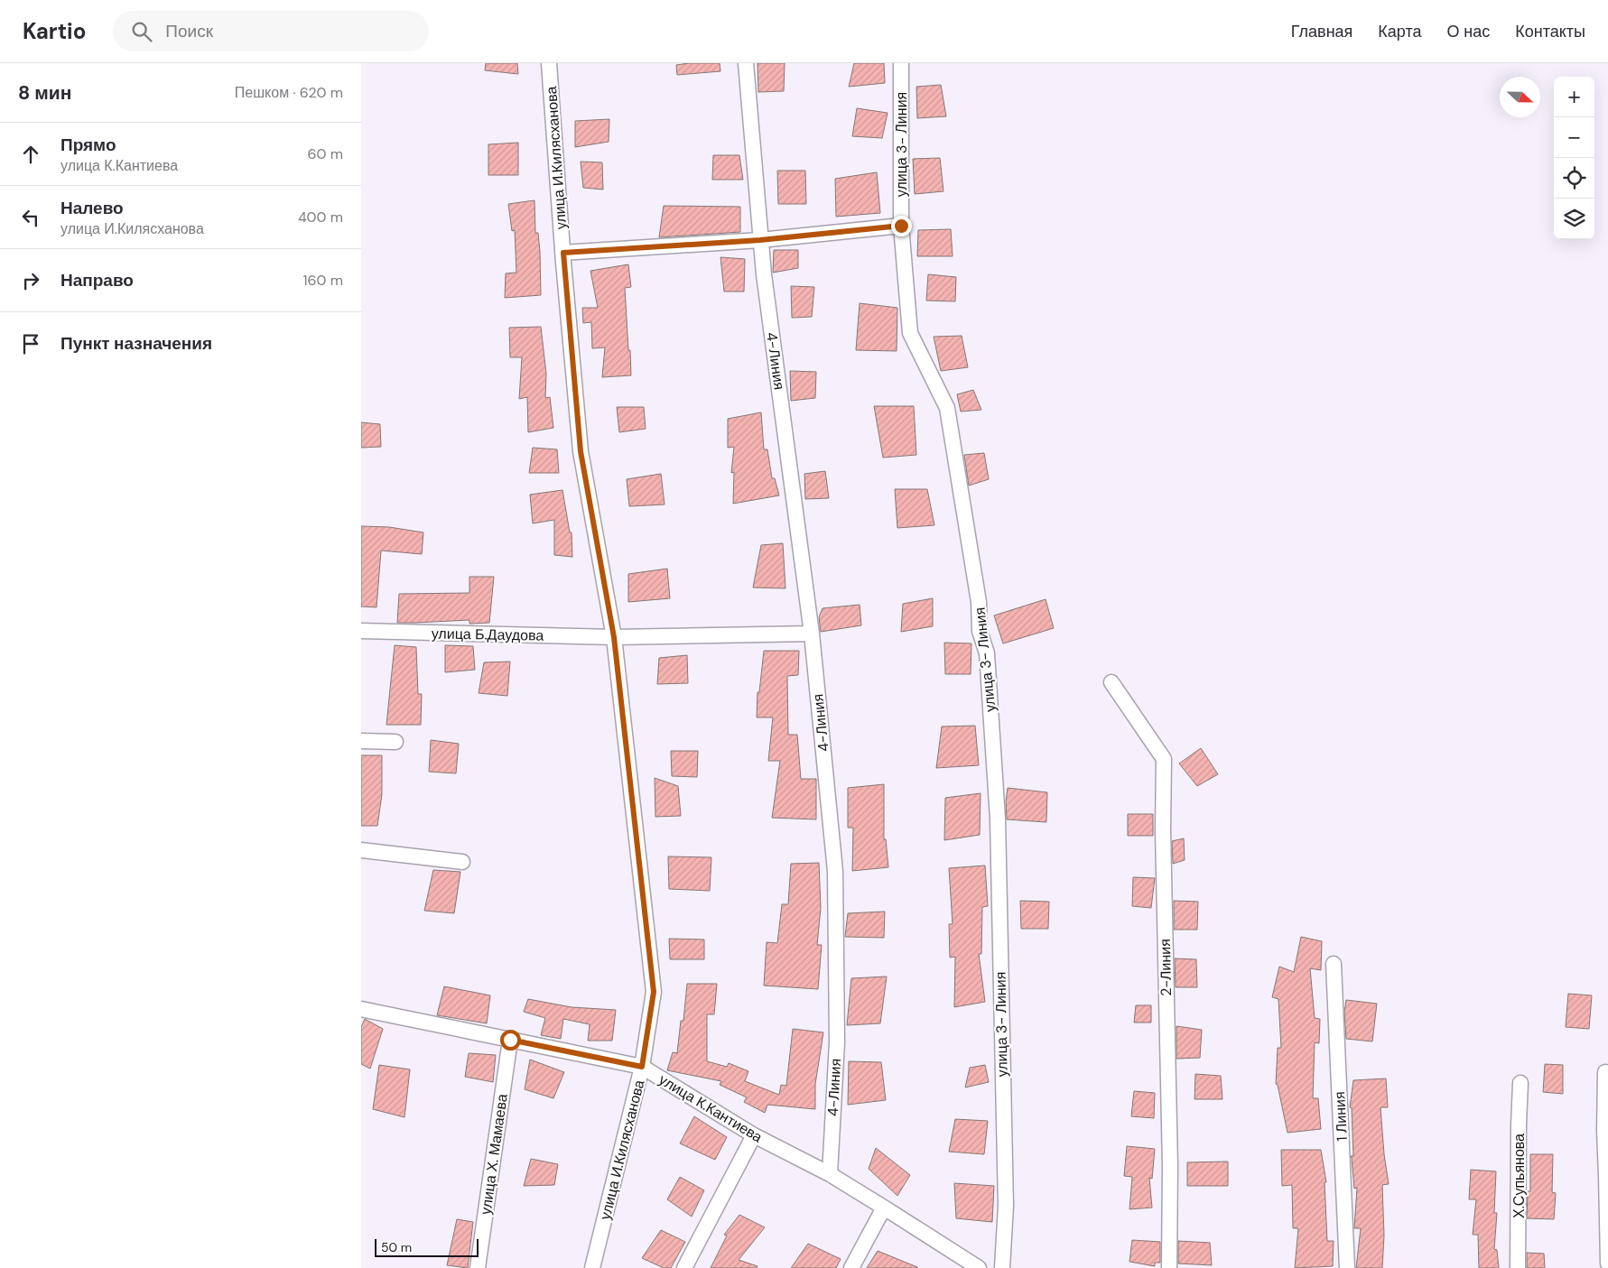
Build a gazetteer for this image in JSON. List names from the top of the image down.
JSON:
{
  "streets": {
    "street": [
      "улица 3- Линия",
      "улица И.Килясханова",
      "4-Линия",
      "улица Б.Даудова",
      "2-Линия",
      "улица К.Кантиева",
      "1 Линия",
      "улица Х. Мамаева",
      "Х.Супьянова"
    ]
  },
  "crossings": [
    ["улица И.Килясханова", "улица Б.Даудова"],
    ["улица И.Килясханова", "улица К.Кантиева"],
    ["4-Линия", "улица Б.Даудова"],
    ["4-Линия", "улица К.Кантиева"],
    ["улица К.Кантиева", "улица Х. Мамаева"]
  ],
  "scale_bar": "50 m",
  "north": "right",
  "page": {
    "header": "Kartio",
    "search": "Поиск",
    "nav": [
      "Главная",
      "Карта",
      "О нас",
      "Контакты"
    ],
    "heading": ["8 мин", "Пешком · 620 m"],
    "map_buttons": ["+", "−"],
    "list": [
      ["Прямо", "улица К.Кантиева", "60 m"],
      ["Налево", "улица И.Килясханова", "400 m"],
      ["Направо", "160 m"],
      "Пункт назначения"
    ],
    "scale": "50 m"
  }
}
